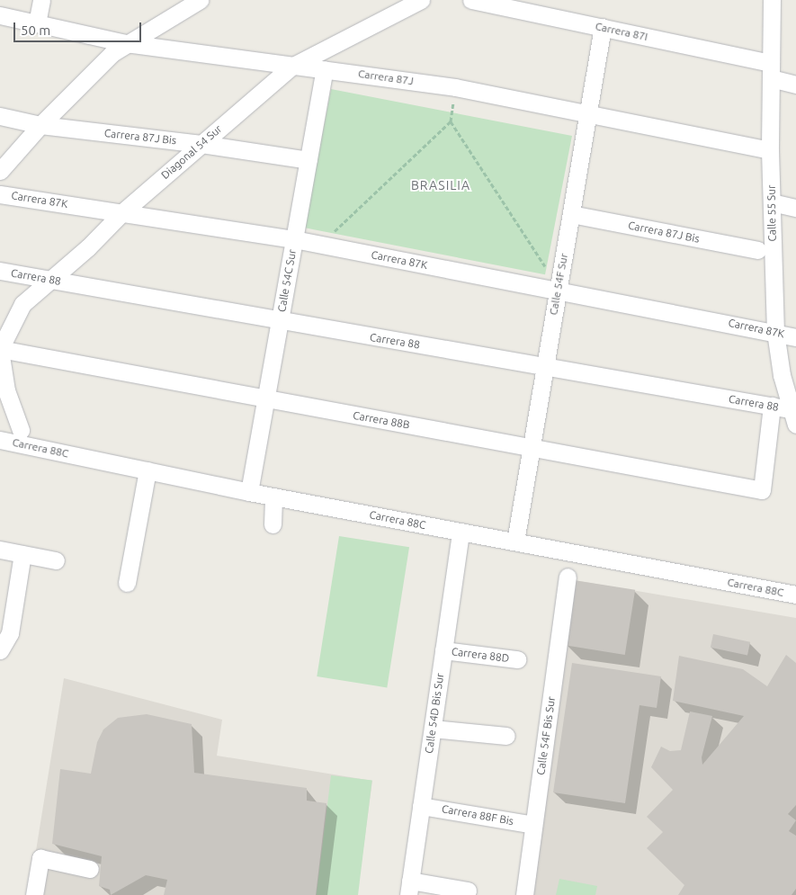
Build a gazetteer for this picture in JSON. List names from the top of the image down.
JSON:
{
  "streets": {
    "street": [
      "Carrera 87I",
      "Carrera 87J",
      "Carrera 87J Bis",
      "Diagonal 54 Sur",
      "Carrera 87K",
      "Calle 55 Sur",
      "Carrera 88",
      "Calle 54C Sur",
      "Calle 54F Sur",
      "Carrera 88B",
      "Carrera 88C",
      "Carrera 88D",
      "Calle 54D Bis Sur",
      "Calle 54F Bis Sur",
      "Carrera 88F Bis"
    ]
  },
  "crossings": [
    ["Carrera 87I", "Calle 55 Sur"],
    ["Carrera 87I", "Calle 54F Sur"],
    ["Carrera 87J", "Diagonal 54 Sur"],
    ["Carrera 87J", "Calle 55 Sur"],
    ["Carrera 87J", "Calle 54C Sur"],
    ["Carrera 87J", "Calle 54F Sur"],
    ["Carrera 87J Bis", "Diagonal 54 Sur"],
    ["Carrera 87J Bis", "Calle 54C Sur"],
    ["Carrera 87J Bis", "Calle 54F Sur"],
    ["Diagonal 54 Sur", "Carrera 87K"],
    ["Diagonal 54 Sur", "Carrera 88"],
    ["Diagonal 54 Sur", "Carrera 88B"],
    ["Carrera 87K", "Calle 55 Sur"],
    ["Carrera 87K", "Calle 54C Sur"],
    ["Carrera 87K", "Calle 54F Sur"],
    ["Calle 55 Sur", "Carrera 88"],
    ["Carrera 88", "Calle 54C Sur"],
    ["Carrera 88", "Calle 54F Sur"],
    ["Carrera 88", "Carrera 88B"],
    ["Calle 54C Sur", "Carrera 88B"],
    ["Calle 54C Sur", "Carrera 88C"],
    ["Calle 54F Sur", "Carrera 88B"],
    ["Calle 54F Sur", "Carrera 88C"],
    ["Carrera 88C", "Calle 54D Bis Sur"],
    ["Carrera 88D", "Calle 54D Bis Sur"],
    ["Calle 54D Bis Sur", "Carrera 88F Bis"],
    ["Calle 54F Bis Sur", "Carrera 88F Bis"]
  ],
  "districts": ["BRASILIA"],
  "scale_bar": "50 m"
}
